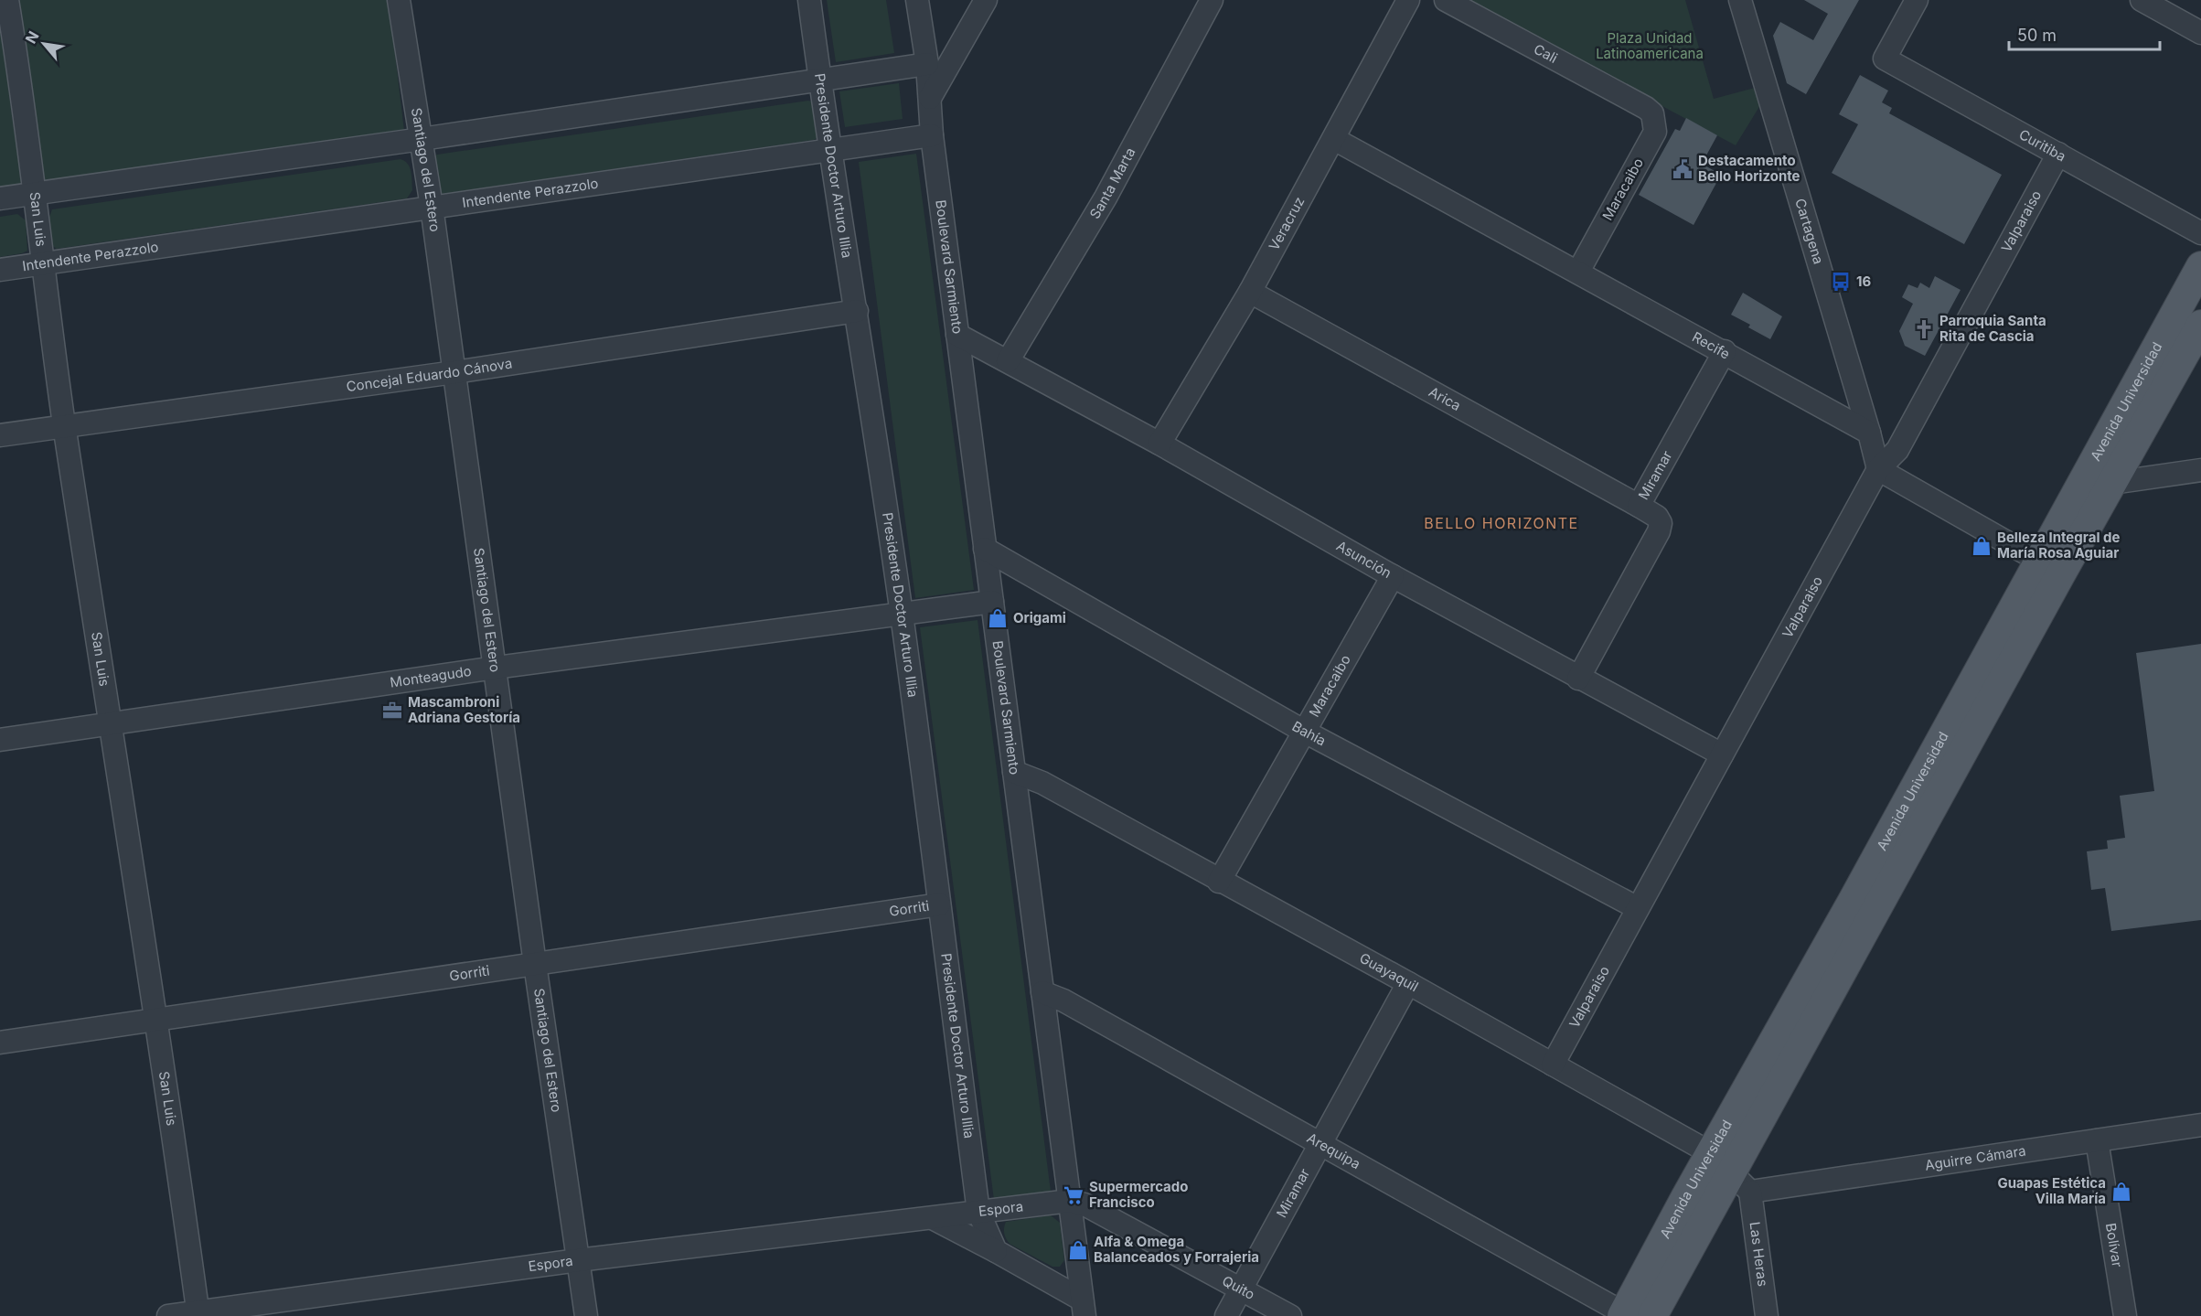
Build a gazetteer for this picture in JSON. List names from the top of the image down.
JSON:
{
  "streets": {
    "main road": ["Avenida Universidad"],
    "street": [
      "Cali",
      "Curitiba",
      "Presidente Doctor Arturo Illia",
      "Santiago del Estero",
      "Santa Marta",
      "Maracaibo",
      "Intendente Perazzolo",
      "San Luis",
      "Valparaiso",
      "Veracruz",
      "Cartagena",
      "Boulevard Sarmiento",
      "Recife",
      "Concejal Eduardo Cánova",
      "Arica",
      "Miramar",
      "Asunción",
      "Monteagudo",
      "Bahía",
      "Gorriti",
      "Guayaquil",
      "Arequipa",
      "Aguirre Cámara",
      "Espora",
      "Bolívar",
      "Las Heras",
      "Quito"
    ]
  },
  "crossings": [
    ["Cali", "Maracaibo"],
    ["Curitiba", "Valparaiso"],
    ["Presidente Doctor Arturo Illia", "Intendente Perazzolo"],
    ["Presidente Doctor Arturo Illia", "Concejal Eduardo Cánova"],
    ["Presidente Doctor Arturo Illia", "Monteagudo"],
    ["Presidente Doctor Arturo Illia", "Gorriti"],
    ["Presidente Doctor Arturo Illia", "Espora"],
    ["Santiago del Estero", "Intendente Perazzolo"],
    ["Santiago del Estero", "Concejal Eduardo Cánova"],
    ["Santiago del Estero", "Monteagudo"],
    ["Santiago del Estero", "Gorriti"],
    ["Santiago del Estero", "Espora"],
    ["Santa Marta", "Asunción"],
    ["Maracaibo", "Recife"],
    ["Maracaibo", "Asunción"],
    ["Maracaibo", "Bahía"],
    ["Maracaibo", "Guayaquil"],
    ["Intendente Perazzolo", "San Luis"],
    ["Intendente Perazzolo", "Boulevard Sarmiento"],
    ["San Luis", "Concejal Eduardo Cánova"],
    ["San Luis", "Monteagudo"],
    ["San Luis", "Gorriti"],
    ["San Luis", "Espora"],
    ["Valparaiso", "Asunción"],
    ["Valparaiso", "Bahía"],
    ["Valparaiso", "Guayaquil"],
    ["Veracruz", "Recife"],
    ["Veracruz", "Arica"],
    ["Veracruz", "Asunción"],
    ["Cartagena", "Recife"],
    ["Boulevard Sarmiento", "Asunción"],
    ["Boulevard Sarmiento", "Monteagudo"],
    ["Boulevard Sarmiento", "Bahía"],
    ["Boulevard Sarmiento", "Guayaquil"],
    ["Boulevard Sarmiento", "Arequipa"],
    ["Boulevard Sarmiento", "Espora"],
    ["Boulevard Sarmiento", "Quito"],
    ["Recife", "Miramar"],
    ["Arica", "Miramar"],
    ["Avenida Universidad", "Guayaquil"],
    ["Avenida Universidad", "Arequipa"],
    ["Avenida Universidad", "Aguirre Cámara"],
    ["Avenida Universidad", "Las Heras"],
    ["Miramar", "Asunción"],
    ["Miramar", "Guayaquil"],
    ["Miramar", "Arequipa"],
    ["Miramar", "Quito"],
    ["Guayaquil", "Aguirre Cámara"],
    ["Guayaquil", "Las Heras"],
    ["Aguirre Cámara", "Bolívar"],
    ["Aguirre Cámara", "Las Heras"],
    ["Espora", "Quito"]
  ],
  "districts": ["BELLO HORIZONTE"],
  "parks": ["Plaza Unidad Latinoamericana"],
  "places": {
    "public building": ["Destacamento Bello Horizonte"],
    "bus stop": ["16"],
    "church": ["Parroquia Santa Rita de Cascia"],
    "shop": [
      "Belleza Integral de María Rosa Aguiar",
      "Origami",
      "Guapas Estética Villa María",
      "Alfa & Omega Balanceados y Forrajeria"
    ],
    "office": ["Mascambroni Adriana Gestoría"],
    "supermarket": ["Supermercado Francisco"]
  },
  "scale_bar": "50 m",
  "north": "top left"
}
